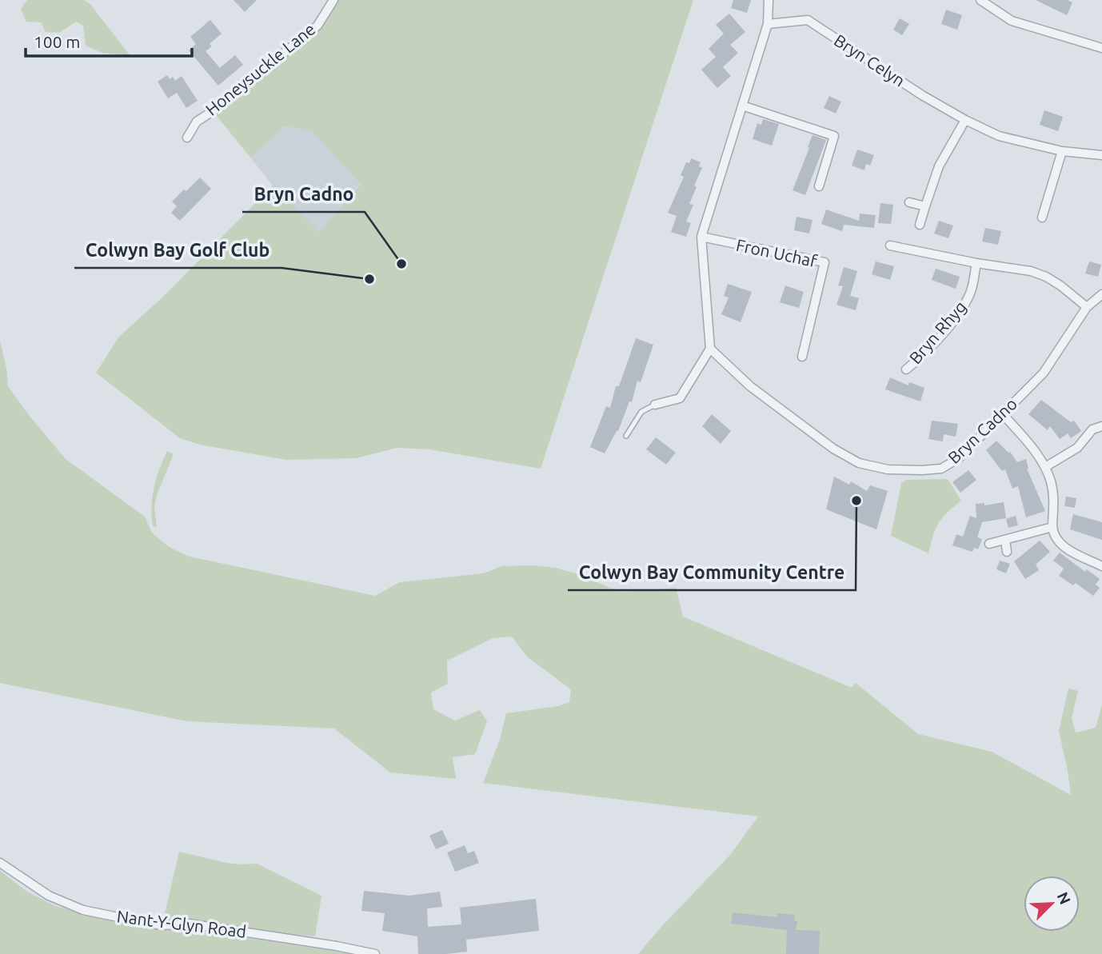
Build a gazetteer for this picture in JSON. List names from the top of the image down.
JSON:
{
  "streets": {
    "street": [
      "Bryn Celyn",
      "Honeysuckle Lane",
      "Fron Uchaf",
      "Bryn Rhyg",
      "Bryn Cadno",
      "Nant-Y-Glyn Road"
    ]
  },
  "places": ["Bryn Cadno", "Colwyn Bay Golf Club", "Colwyn Bay Community Centre"],
  "scale_bar": "100 m",
  "north": "top right"
}
